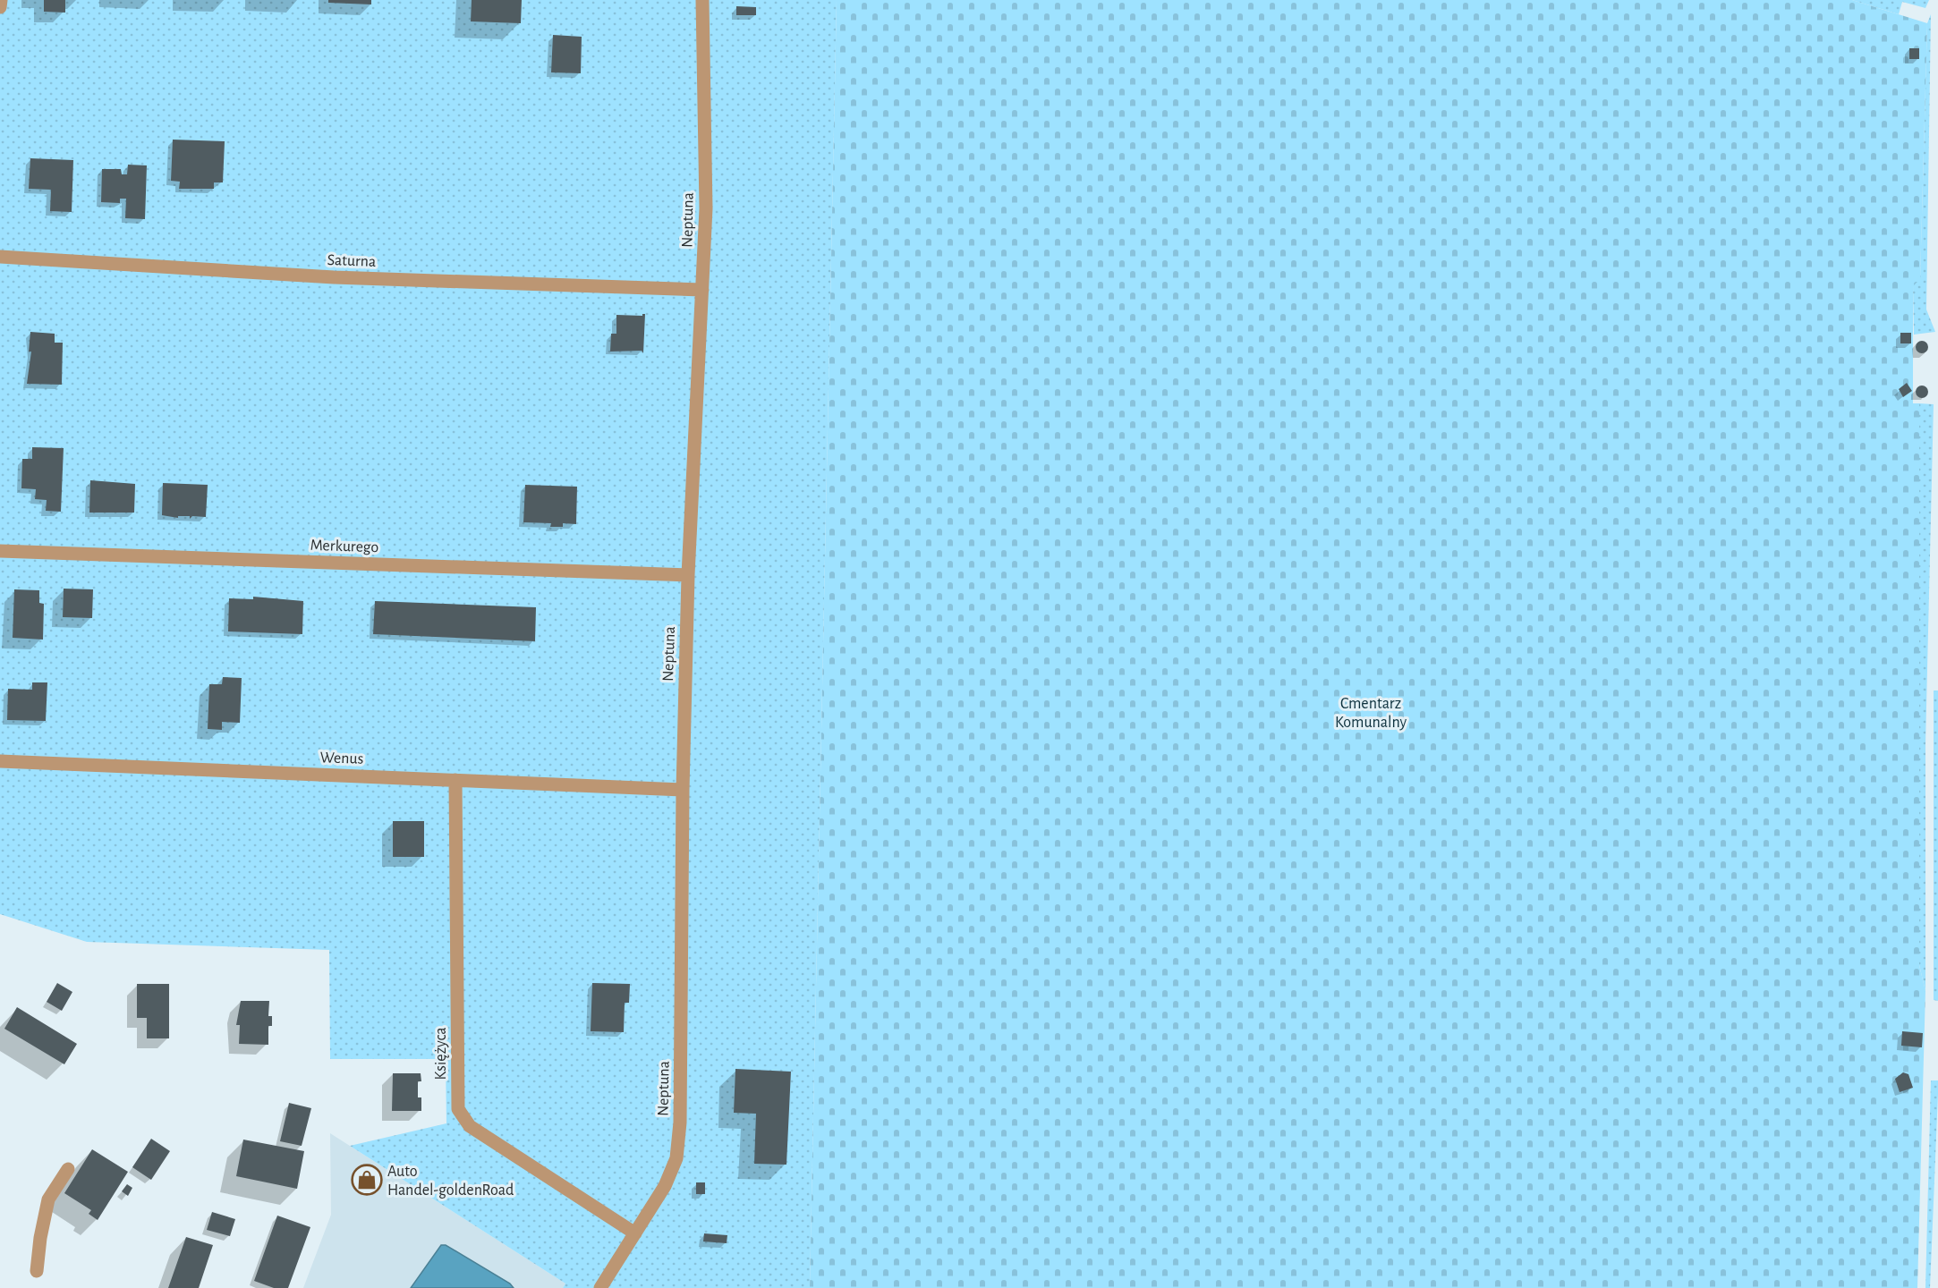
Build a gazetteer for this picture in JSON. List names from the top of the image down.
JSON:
{
  "streets": {
    "street": [
      "Neptuna",
      "Saturna",
      "Merkurego",
      "Wenus",
      "Księżyca"
    ]
  },
  "crossings": [
    ["Neptuna", "Saturna"],
    ["Neptuna", "Merkurego"],
    ["Neptuna", "Wenus"],
    ["Neptuna", "Księżyca"],
    ["Wenus", "Księżyca"]
  ],
  "parks": ["Cmentarz Komunalny"],
  "places": {
    "shop": ["Auto Handel-goldenRoad"]
  }
}
